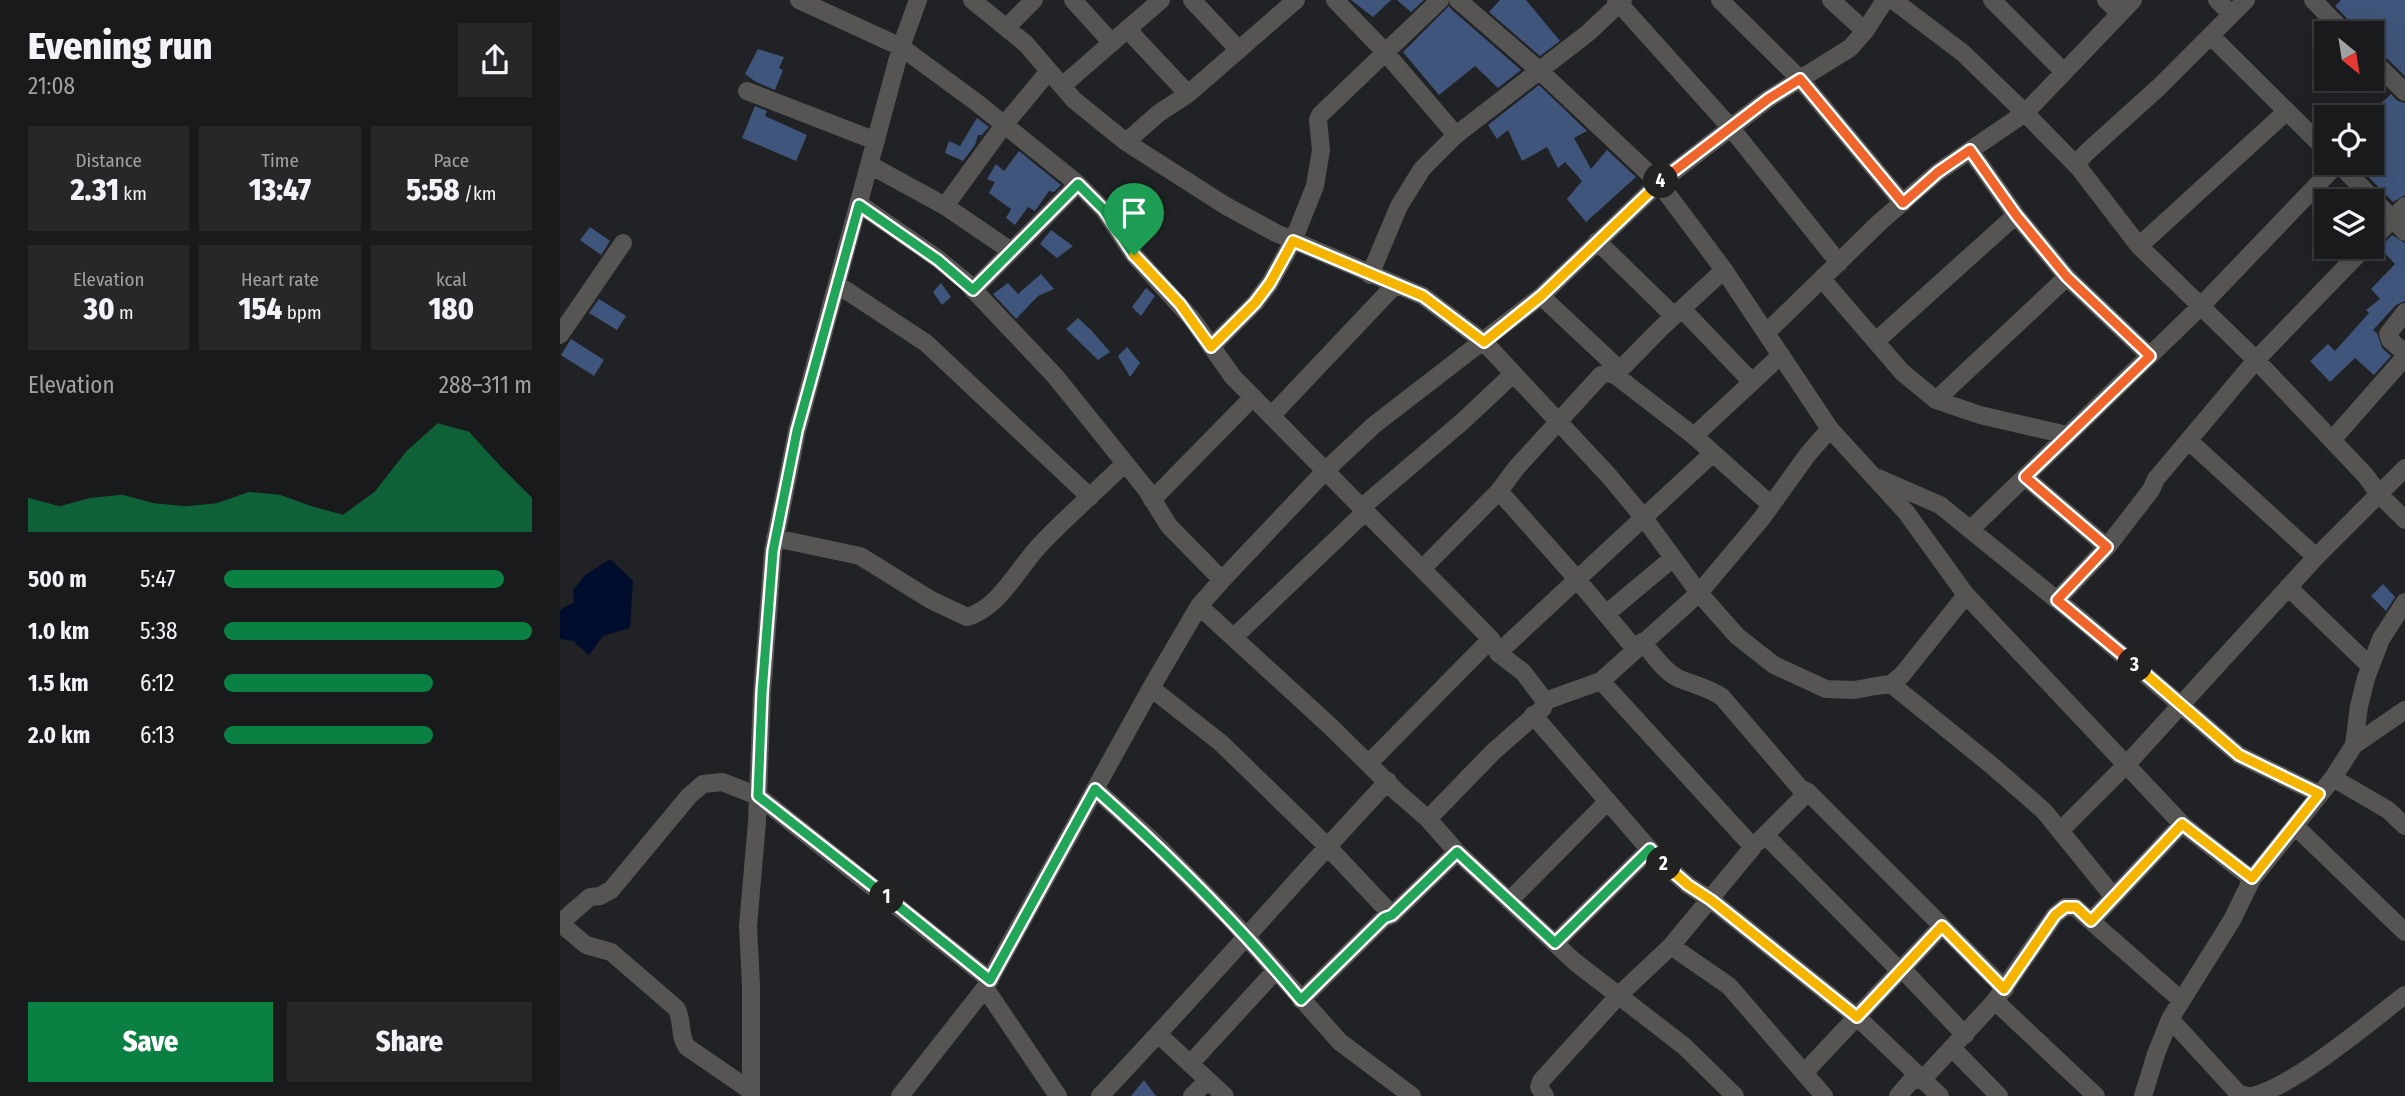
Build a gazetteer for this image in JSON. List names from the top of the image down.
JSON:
{
  "north": "bottom right",
  "page": {
    "heading": ["Evening run", "21:08"],
    "stats": [
      ["Distance", "2.31 km"],
      ["Time", "13:47"],
      ["Pace", "5:58 /km"],
      ["Elevation", "30 m"],
      ["Heart rate", "154 bpm"],
      ["kcal", "180"]
    ],
    "pins": [
      "4",
      "3",
      "2",
      "1"
    ],
    "chart": ["Elevation", "288–311 m"],
    "list": [
      {
        "name": "500 m",
        "note": "5:47"
      },
      {
        "name": "1.0 km",
        "note": "5:38"
      },
      {
        "name": "1.5 km",
        "note": "6:12"
      },
      {
        "name": "2.0 km",
        "note": "6:13"
      }
    ],
    "buttons": ["Save", "Share"]
  }
}
